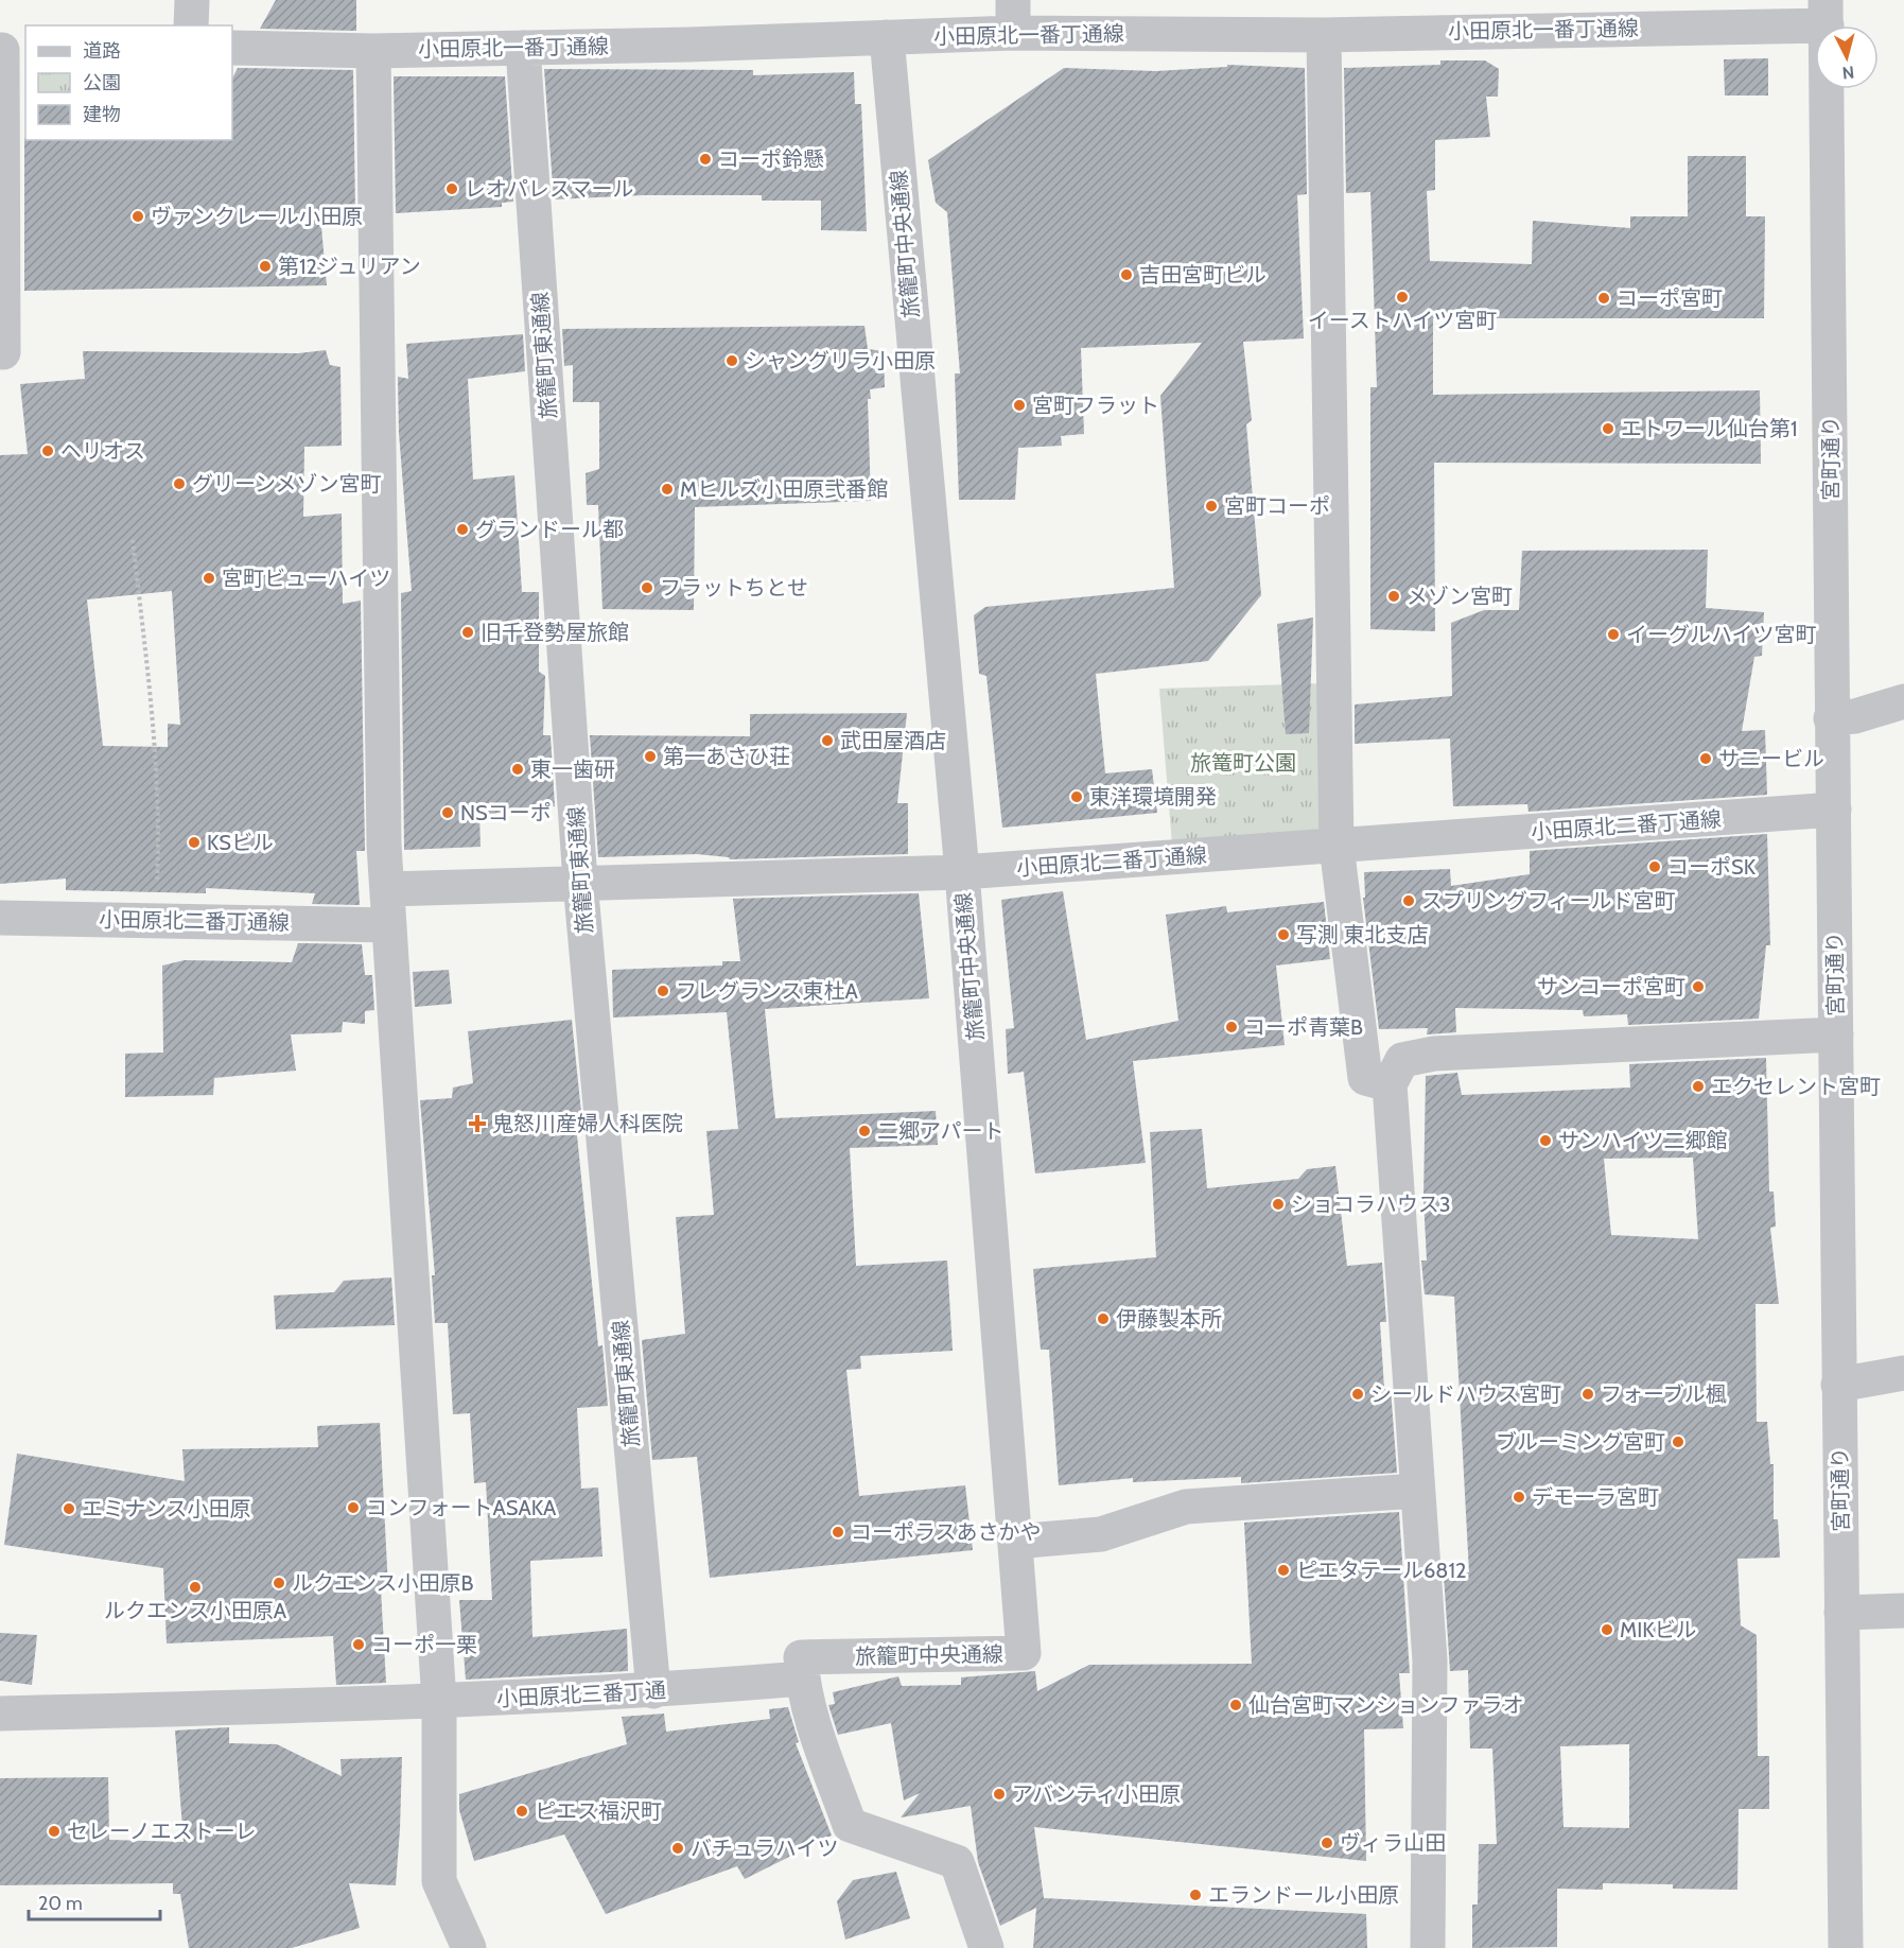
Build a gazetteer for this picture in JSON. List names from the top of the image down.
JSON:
{
  "streets": {
    "street": [
      "小田原北一番丁通線",
      "旅籠町中央通線",
      "旅籠町東通線",
      "宮町通り",
      "小田原北二番丁通線",
      "小田原北三番丁通"
    ]
  },
  "crossings": [
    ["小田原北一番丁通線", "旅籠町中央通線"],
    ["小田原北一番丁通線", "旅籠町東通線"],
    ["小田原北一番丁通線", "宮町通り"],
    ["旅籠町中央通線", "小田原北二番丁通線"],
    ["旅籠町中央通線", "小田原北三番丁通"],
    ["旅籠町東通線", "小田原北二番丁通線"],
    ["旅籠町東通線", "小田原北三番丁通"],
    ["宮町通り", "小田原北二番丁通線"]
  ],
  "parks": ["旅篭町公園"],
  "places": {
    "other": [
      "コーポ鈴懸",
      "レオパレスマール",
      "ヴァンクレール小田原",
      "第12ジュリアン",
      "吉田宮町ビル",
      "イーストハイツ宮町",
      "コーポ宮町",
      "シャングリラ小田原",
      "宮町フラット",
      "エトワール仙台第1",
      "ヘリオス",
      "グリーンメゾン宮町",
      "Mヒルズ小田原弐番館",
      "宮町コーポ",
      "グランドール都",
      "宮町ビューハイツ",
      "フラットちとせ",
      "メゾン宮町",
      "旧千登勢屋旅館",
      "イーグルハイツ宮町",
      "武田屋酒店",
      "第一あさひ荘",
      "サニービル",
      "東一歯研",
      "東洋環境開発",
      "NSコーポ",
      "KSビル",
      "コーポSK",
      "スプリングフィールド宮町",
      "写測 東北支店",
      "サンコーポ宮町",
      "フレグランス東杜A",
      "コーポ青葉B",
      "エクセレント宮町",
      "二郷アパート",
      "サンハイツ二郷館",
      "ショコラハウス3",
      "伊藤製本所",
      "シールドハウス宮町",
      "フォーブル楓",
      "ブルーミング宮町",
      "デモーラ宮町",
      "コンフォートASAKA",
      "エミナンス小田原",
      "コーポラスあさかや",
      "ピエタテール6812",
      "ルクエンス小田原B",
      "ルクエンス小田原A",
      "MIKビル",
      "コーポ一栗",
      "仙台宮町マンションファラオ",
      "アバンティ小田原",
      "ピエス福沢町",
      "セレーノエストーレ",
      "ヴィラ山田",
      "バチュラハイツ",
      "エランドール小田原"
    ],
    "health": ["鬼怒川産婦人科医院"]
  },
  "legend": ["道路", "公園", "建物"],
  "scale_bar": "20 m",
  "north": "bottom"
}
